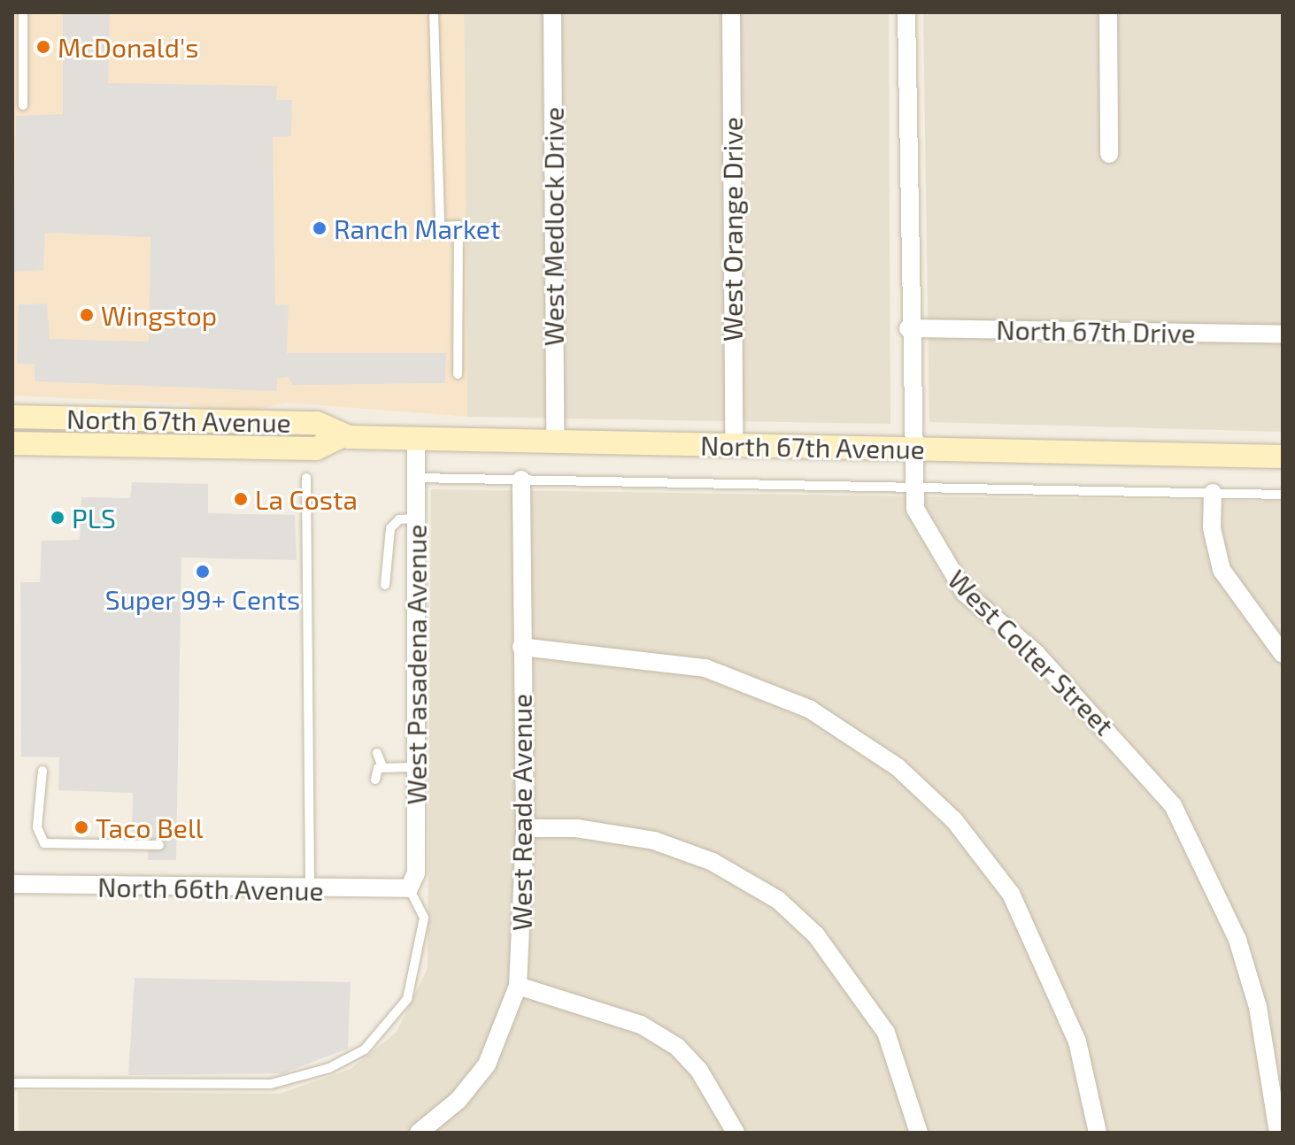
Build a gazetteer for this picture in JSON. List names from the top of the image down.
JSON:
{
  "streets": {
    "main road": ["North 67th Avenue"],
    "street": [
      "West Medlock Drive",
      "West Orange Drive",
      "North 67th Drive",
      "West Colter Street",
      "West Pasadena Avenue",
      "West Reade Avenue",
      "North 66th Avenue"
    ]
  },
  "crossings": [
    ["West Medlock Drive", "North 67th Avenue"],
    ["West Orange Drive", "North 67th Avenue"],
    ["North 67th Drive", "West Colter Street"],
    ["North 67th Avenue", "West Colter Street"],
    ["North 67th Avenue", "West Pasadena Avenue"],
    ["West Pasadena Avenue", "North 66th Avenue"]
  ],
  "places": [
    "McDonald's",
    "Ranch Market",
    "Wingstop",
    "La Costa",
    "PLS",
    "Super 99+ Cents",
    "Taco Bell"
  ]
}
